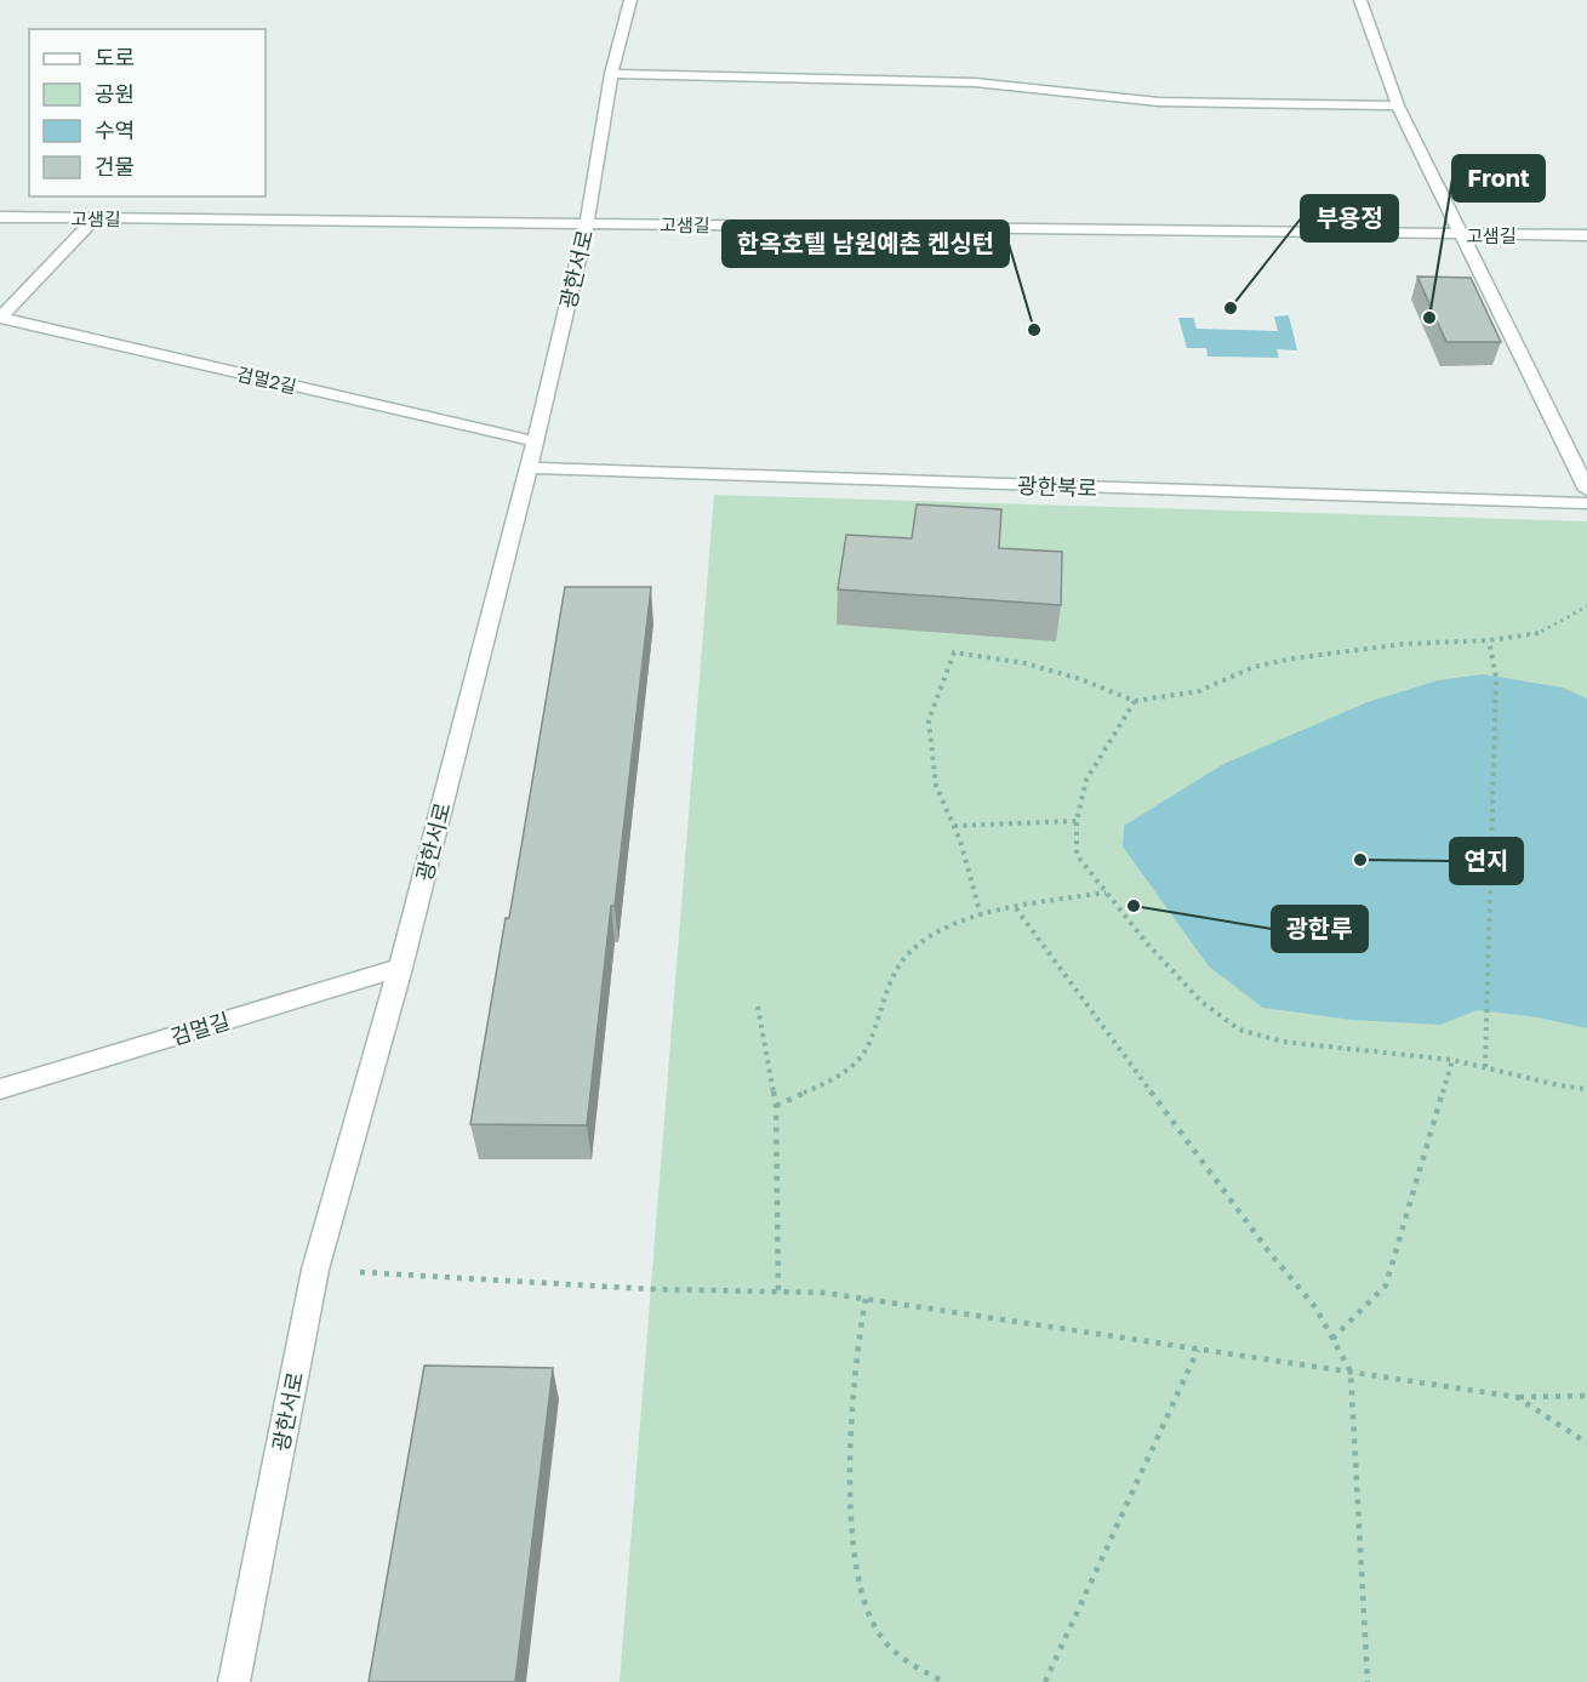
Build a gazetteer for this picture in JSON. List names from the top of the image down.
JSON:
{
  "streets": {
    "street": [
      "고샘길",
      "광한서로",
      "검멀2길",
      "광한북로",
      "검멀길"
    ]
  },
  "crossings": [
    ["고샘길", "광한서로"],
    ["광한서로", "검멀2길"],
    ["광한서로", "광한북로"],
    ["광한서로", "검멀길"]
  ],
  "places": [
    "부용정",
    "Front",
    "한옥호텔 남원예촌 켄싱턴",
    "연지",
    "광한루"
  ],
  "legend": [
    "도로",
    "공원",
    "수역",
    "건물"
  ]
}
